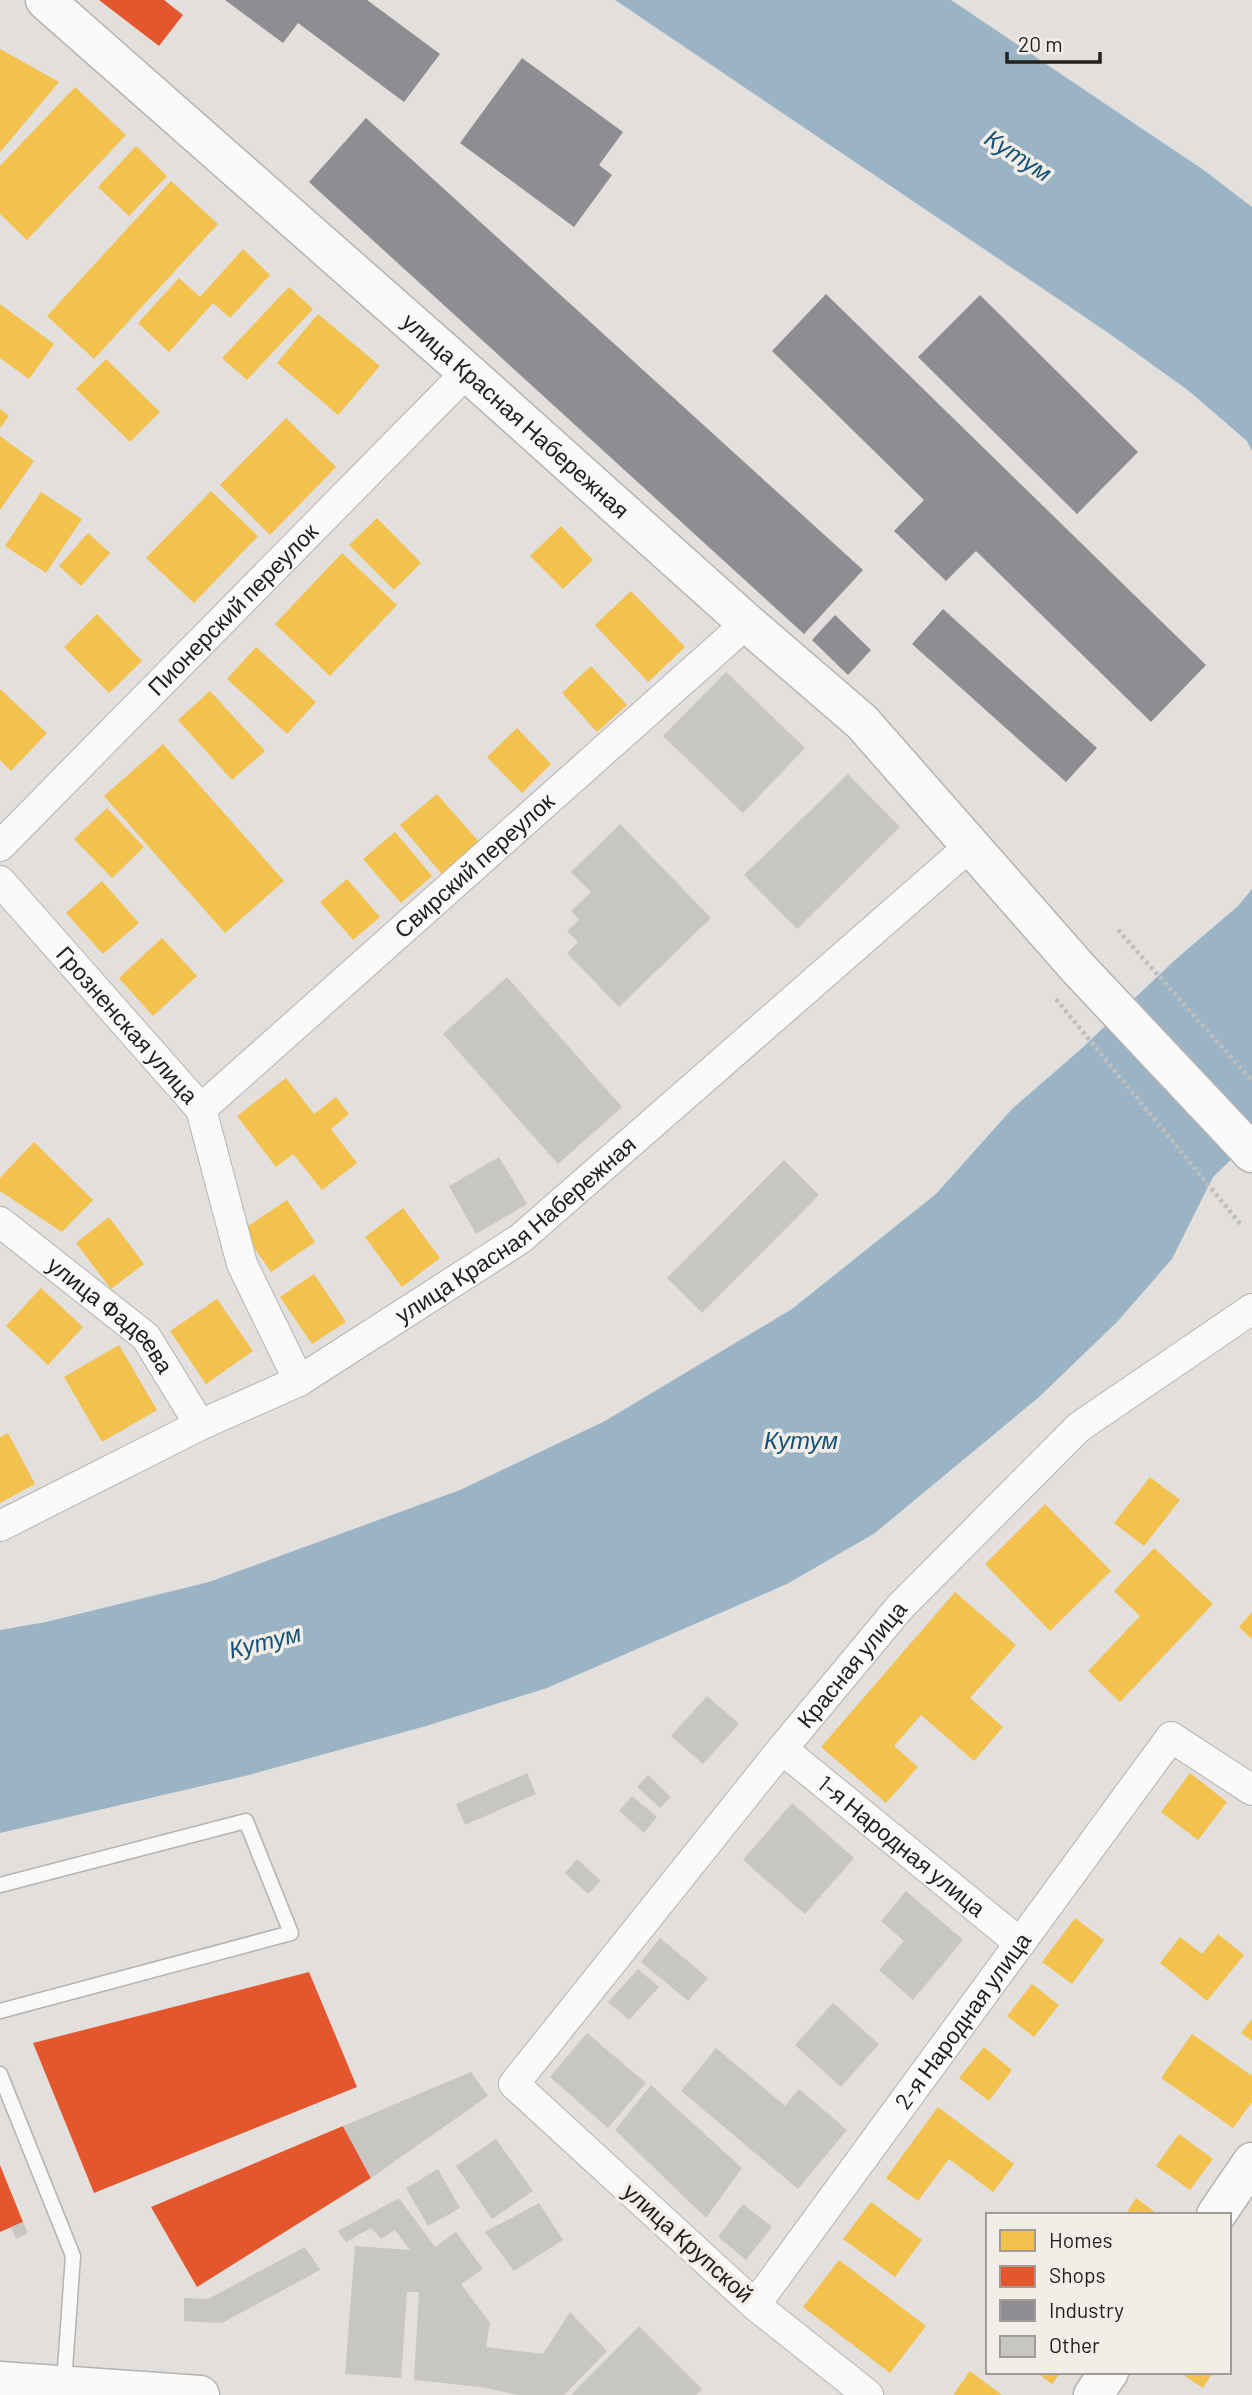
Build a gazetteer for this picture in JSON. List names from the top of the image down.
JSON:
{
  "streets": {
    "street": [
      "улица Красная Набережная",
      "Пионерский переулок",
      "Свирский переулок",
      "Грозненская улица",
      "улица Фадеева",
      "Красная улица",
      "1-я Народная улица",
      "2-я Народная улица",
      "улица Крупской"
    ]
  },
  "crossings": [
    ["улица Красная Набережная", "Пионерский переулок"],
    ["улица Красная Набережная", "Свирский переулок"],
    ["улица Красная Набережная", "Грозненская улица"],
    ["улица Красная Набережная", "улица Фадеева"],
    ["Свирский переулок", "Грозненская улица"],
    ["Красная улица", "1-я Народная улица"],
    ["Красная улица", "улица Крупской"],
    ["1-я Народная улица", "2-я Народная улица"],
    ["2-я Народная улица", "улица Крупской"]
  ],
  "water": ["Кутум"],
  "legend": [
    "Homes",
    "Shops",
    "Industry",
    "Other"
  ],
  "scale_bar": "20 m"
}
